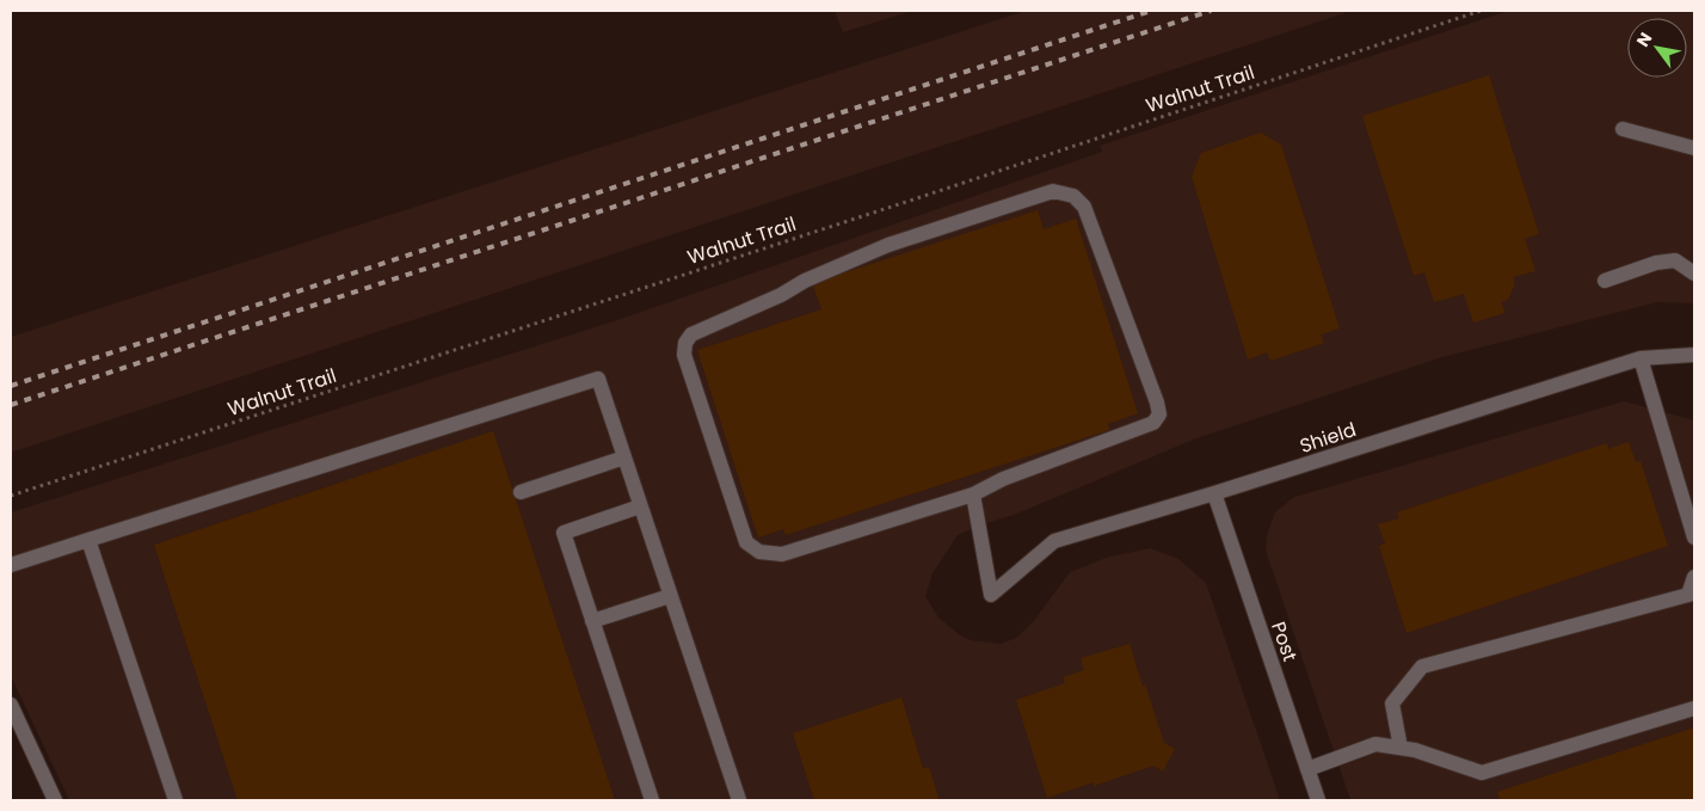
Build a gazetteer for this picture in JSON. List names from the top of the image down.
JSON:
{
  "streets": {
    "street": ["Shield", "Post"],
    "path": ["Walnut Trail"]
  },
  "crossings": [
    ["Shield", "Post"]
  ],
  "north": "top left"
}
